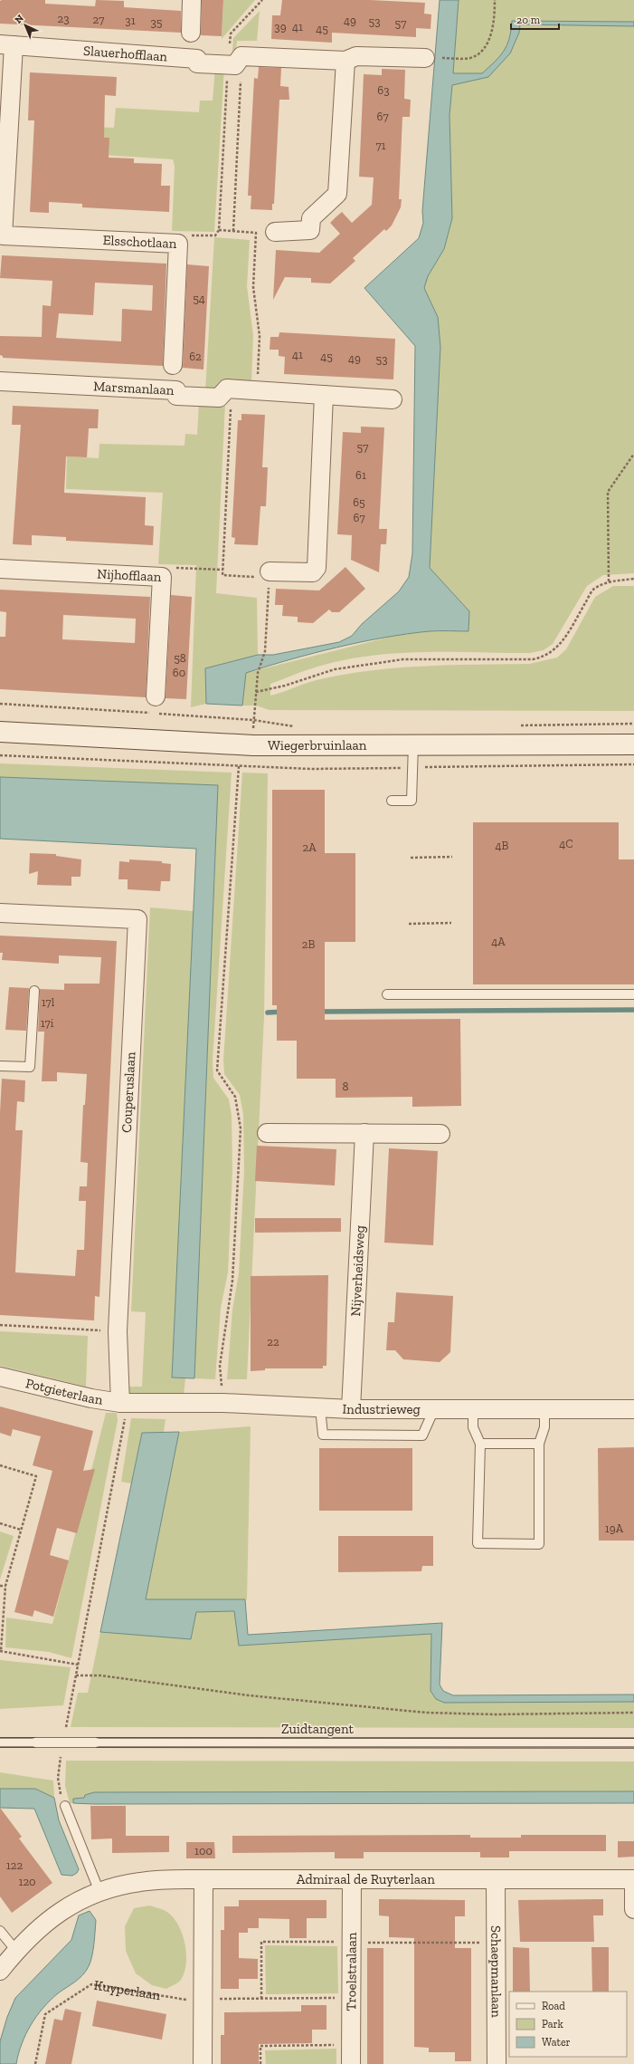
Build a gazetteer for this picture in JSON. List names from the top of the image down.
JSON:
{
  "streets": {
    "street": [
      "Slauerhofflaan",
      "Elsschotlaan",
      "Marsmanlaan",
      "Nijhofflaan",
      "Wiegerbruinlaan",
      "Couperuslaan",
      "Nijverheidsweg",
      "Potgieterlaan",
      "Industrieweg",
      "Admiraal de Ruyterlaan",
      "Troelstralaan",
      "Schaepmanlaan"
    ],
    "lane": ["Zuidtangent"],
    "path": ["Kuyperlaan"]
  },
  "crossings": [
    ["Slauerhofflaan", "Elsschotlaan"],
    ["Couperuslaan", "Potgieterlaan"],
    ["Couperuslaan", "Industrieweg"],
    ["Nijverheidsweg", "Industrieweg"],
    ["Potgieterlaan", "Industrieweg"],
    ["Admiraal de Ruyterlaan", "Troelstralaan"],
    ["Admiraal de Ruyterlaan", "Schaepmanlaan"],
    ["Troelstralaan", "Kuyperlaan"]
  ],
  "house_numbers": [
    "23",
    "27",
    "31",
    "49",
    "53",
    "35",
    "57",
    "39",
    "41",
    "45",
    "63",
    "67",
    "71",
    "54",
    "41",
    "62",
    "45",
    "49",
    "53",
    "57",
    "61",
    "65",
    "67",
    "58",
    "60",
    "4C",
    "4B",
    "2A",
    "4A",
    "2B",
    "17l",
    "17i",
    "8",
    "22",
    "19A",
    "100",
    "122",
    "120"
  ],
  "legend": ["Road", "Park", "Water"],
  "scale_bar": "20 m",
  "north": "top left"
}
